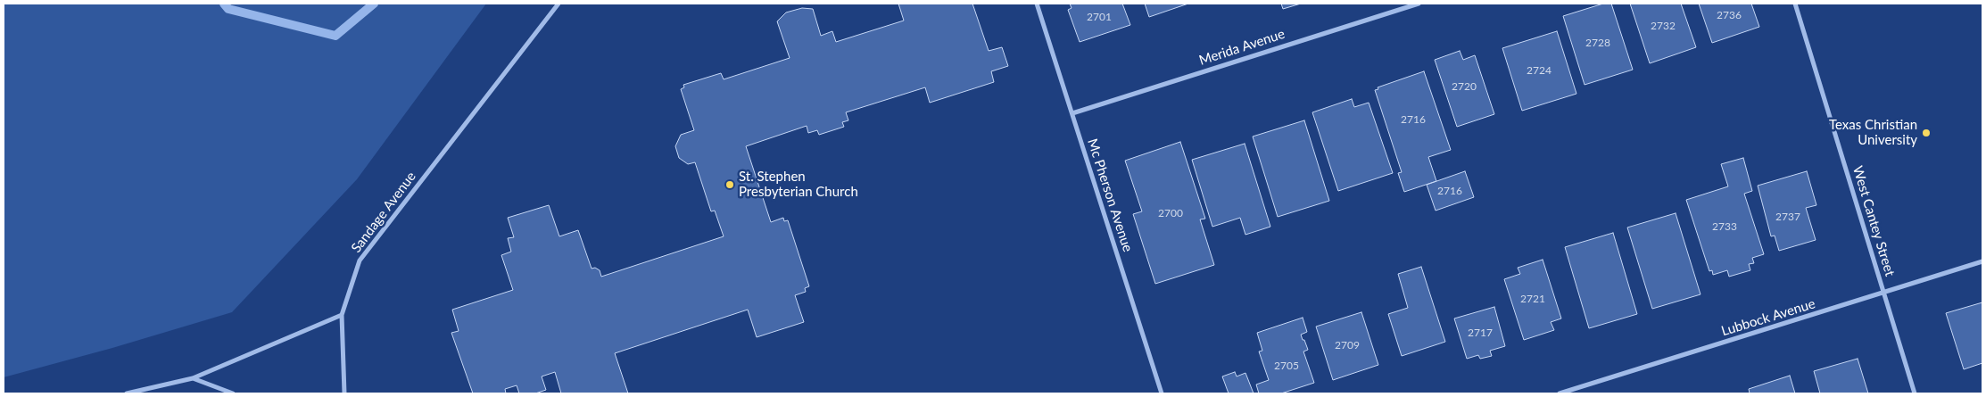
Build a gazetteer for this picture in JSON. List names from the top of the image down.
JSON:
{
  "streets": {
    "street": [
      "Merida Avenue",
      "Mc Pherson Avenue",
      "Sandage Avenue",
      "West Cantey Street",
      "Lubbock Avenue"
    ]
  },
  "crossings": [
    ["Merida Avenue", "Mc Pherson Avenue"],
    ["West Cantey Street", "Lubbock Avenue"]
  ],
  "places": ["Texas Christian University", "St. Stephen Presbyterian Church"],
  "house_numbers": [
    "2736",
    "2701",
    "2732",
    "2728",
    "2724",
    "2720",
    "2716",
    "2716",
    "2700",
    "2737",
    "2733",
    "2721",
    "2717",
    "2709",
    "2705"
  ]
}
